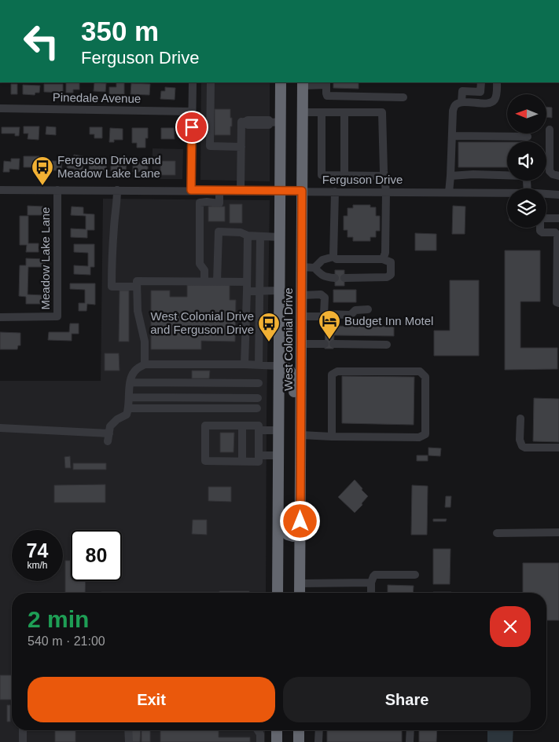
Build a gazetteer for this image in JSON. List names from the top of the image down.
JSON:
{
  "streets": {
    "highway": ["West Colonial Drive"],
    "street": ["Pinedale Avenue", "Ferguson Drive", "Meadow Lake Lane"]
  },
  "crossings": [
    ["Ferguson Drive", "Meadow Lake Lane"],
    ["Ferguson Drive", "West Colonial Drive"]
  ],
  "places": {
    "bus stop": ["Ferguson Drive and Meadow Lake Lane", "West Colonial Drive and Ferguson Drive"],
    "hotel": ["Budget Inn Motel"]
  },
  "north": "left",
  "page": {
    "turn": ["350 m", "Ferguson Drive"],
    "speed": "74 km/h",
    "limit": "80",
    "heading": ["2 min", "540 m · 21:00"],
    "buttons": ["Exit", "Share"]
  }
}
